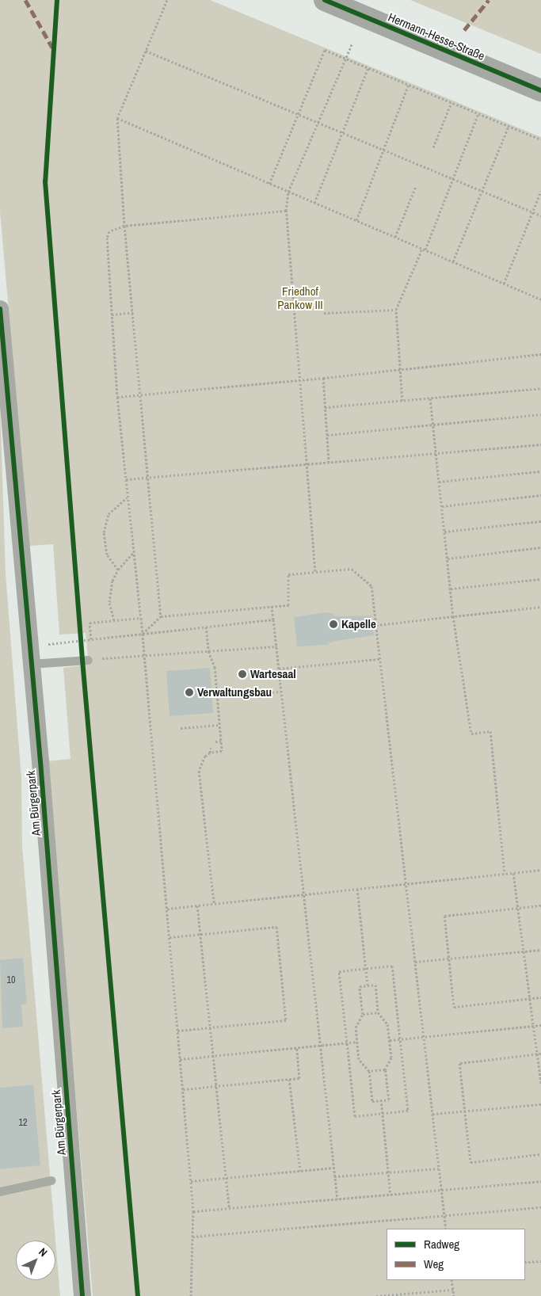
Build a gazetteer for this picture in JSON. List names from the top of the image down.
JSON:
{
  "streets": {
    "main road": ["Hermann-Hesse-Straße"],
    "street": ["Am Bürgerpark"]
  },
  "parks": ["Friedhof Pankow III"],
  "places": ["Kapelle", "Wartesaal", "Verwaltungsbau"],
  "house_numbers": ["10", "12"],
  "legend": ["Radweg", "Weg"],
  "north": "top right"
}
